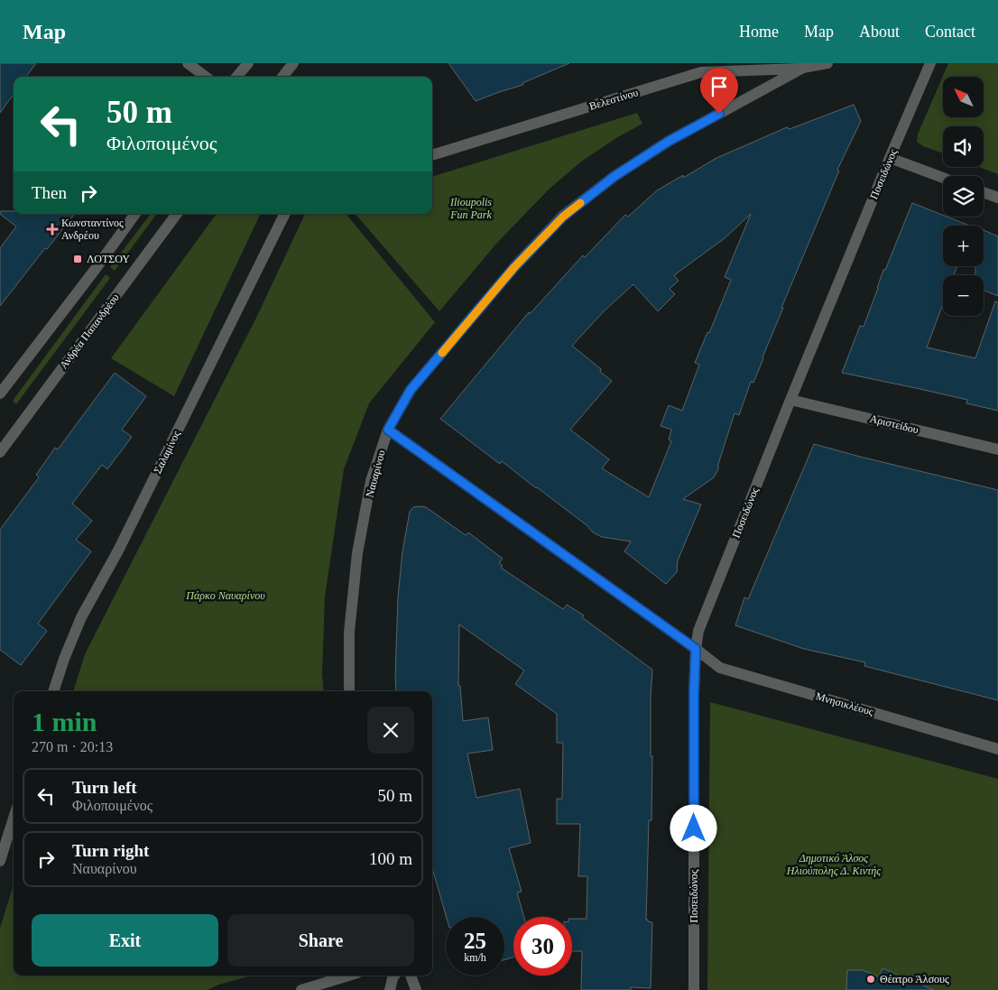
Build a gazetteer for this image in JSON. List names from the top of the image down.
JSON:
{
  "streets": {
    "street": [
      "Βελεστίνου",
      "Ποσειδώνος",
      "Ανδρέα Παπανδρέου",
      "Αριστείδου",
      "Σαλαμίνος",
      "Ναυαρίνου",
      "Μνησικλέους"
    ]
  },
  "crossings": [
    ["Βελεστίνου", "Ναυαρίνου"],
    ["Ποσειδώνος", "Αριστείδου"],
    ["Ποσειδώνος", "Μνησικλέους"],
    ["Ναυαρίνου", "Μνησικλέους"]
  ],
  "parks": ["Ilioupolis Fun Park", "Πάρκο Ναυαρίνου", "Δημοτικό Άλσος Ηλιούπολης Δ. Κιντής"],
  "places": {
    "health": ["Κωνσταντίνος Ανδρέου"],
    "transit": ["ΛΟΤΣΟΥ"],
    "other": ["Θέατρο Άλσους"]
  },
  "north": "top left",
  "page": {
    "header": "Map",
    "nav": [
      "Home",
      "Map",
      "About",
      "Contact"
    ],
    "map_buttons": ["+", "−"],
    "turn": ["50 m", "Φιλοποιμένος"],
    "then": "Then",
    "heading": ["1 min", "270 m · 20:13"],
    "list": [
      {
        "name": "Turn left",
        "note": "Φιλοποιμένος",
        "value": "50 m"
      },
      {
        "name": "Turn right",
        "note": "Ναυαρίνου",
        "value": "100 m"
      }
    ],
    "buttons": ["Exit", "Share"],
    "speed": "25 km/h",
    "limit": "30"
  }
}
